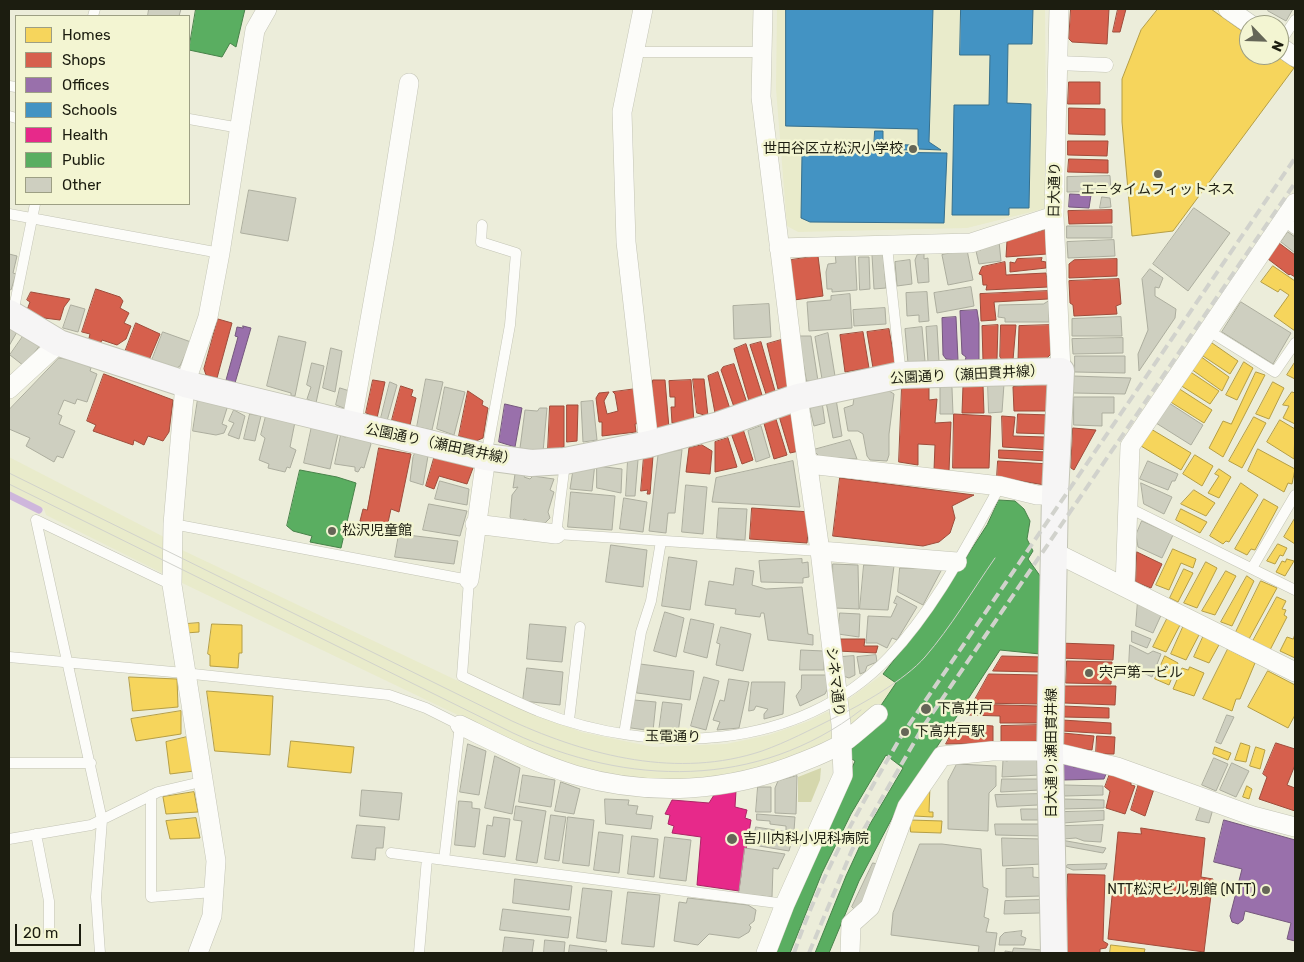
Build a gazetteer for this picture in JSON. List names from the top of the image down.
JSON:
{
  "streets": {
    "main road": ["公園通り（瀬田貫井線）", "日大通り;瀬田貫井線"],
    "street": ["日大通り", "シネマ通り", "玉電通り"]
  },
  "crossings": [
    ["日大通り", "公園通り（瀬田貫井線）"],
    ["公園通り（瀬田貫井線）", "シネマ通り"],
    ["公園通り（瀬田貫井線）", "玉電通り"],
    ["シネマ通り", "玉電通り"]
  ],
  "places": [
    "世田谷区立松沢小学校",
    "エニタイムフィットネス",
    "松沢児童館",
    "宍戸第一ビル",
    "下高井戸",
    "下高井戸駅",
    "吉川内科小児科病院",
    "NTT松沢ビル別館 (NTT)"
  ],
  "legend": [
    "Homes",
    "Shops",
    "Offices",
    "Schools",
    "Health",
    "Public",
    "Other"
  ],
  "scale_bar": "20 m",
  "north": "bottom right"
}
